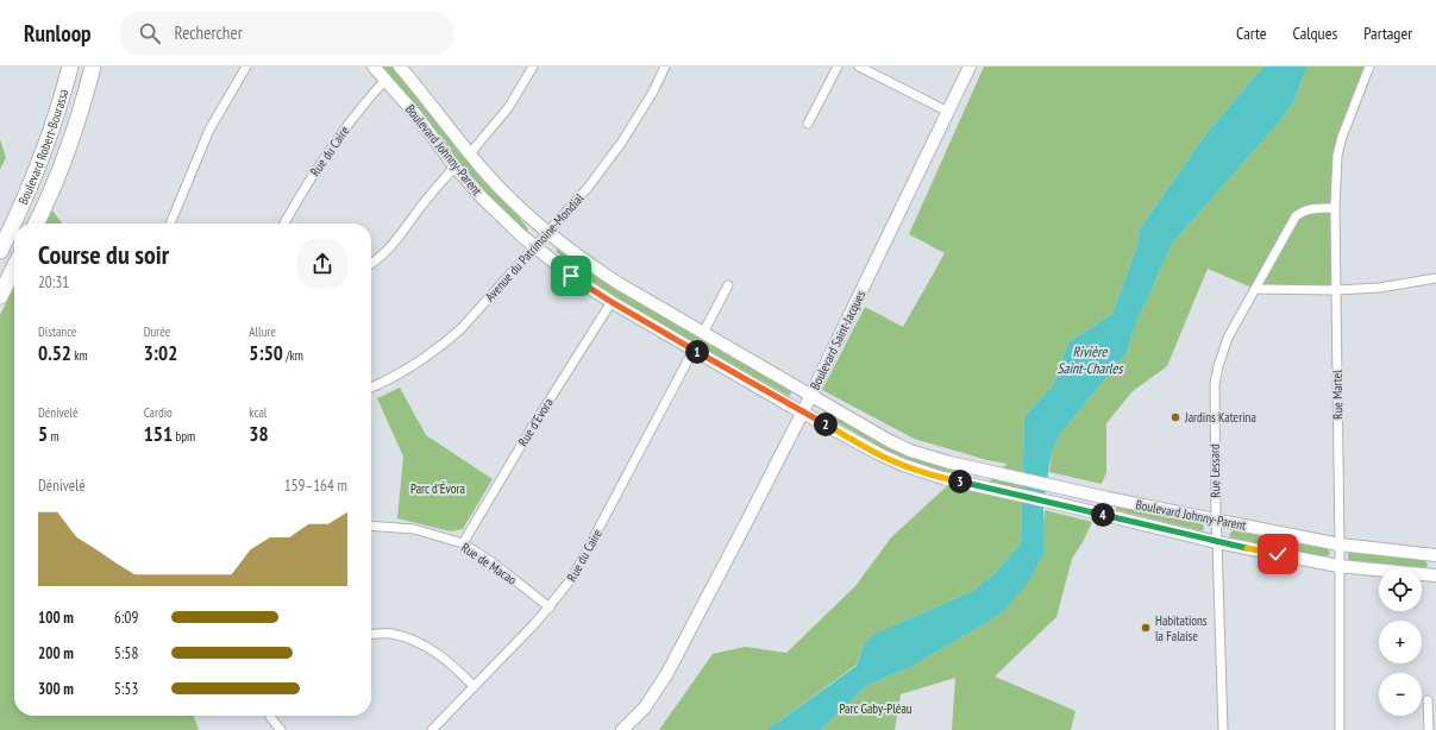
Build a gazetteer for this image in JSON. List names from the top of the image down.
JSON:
{
  "streets": {
    "highway": ["Boulevard Robert-Bourassa"],
    "street": [
      "Boulevard Johnny-Parent",
      "Rue du Caire",
      "Avenue du Patrimoine-Mondial",
      "Boulevard Saint-Jacques",
      "Rue Martel",
      "Rue d'Evora",
      "Rue Lessard",
      "Rue de Macao"
    ]
  },
  "crossings": [
    ["Boulevard Johnny-Parent", "Rue du Caire"],
    ["Boulevard Johnny-Parent", "Avenue du Patrimoine-Mondial"],
    ["Boulevard Johnny-Parent", "Boulevard Saint-Jacques"],
    ["Boulevard Johnny-Parent", "Rue Martel"],
    ["Boulevard Johnny-Parent", "Rue d'Evora"],
    ["Boulevard Johnny-Parent", "Rue Lessard"],
    ["Rue du Caire", "Rue de Macao"],
    ["Rue Martel", "Rue Lessard"],
    ["Rue d'Evora", "Rue de Macao"]
  ],
  "water": ["Rivière Saint-Charles"],
  "parks": ["Parc d'Évora", "Parc Gaby-Pléau"],
  "places": ["Jardins Katerina", "Habitations la Falaise"],
  "page": {
    "header": "Runloop",
    "search": "Rechercher",
    "nav": ["Carte", "Calques", "Partager"],
    "heading": ["Course du soir", "20:31"],
    "stats": [
      ["Distance", "0.52 km"],
      ["Durée", "3:02"],
      ["Allure", "5:50 /km"],
      ["Dénivelé", "5 m"],
      ["Cardio", "151 bpm"],
      ["kcal", "38"]
    ],
    "pins": [
      "1",
      "2",
      "3",
      "4"
    ],
    "chart": ["Dénivelé", "159–164 m"],
    "map_buttons": ["+", "−"],
    "list": [
      {
        "name": "100 m",
        "note": "6:09"
      },
      {
        "name": "200 m",
        "note": "5:58"
      },
      {
        "name": "300 m",
        "note": "5:53"
      }
    ]
  }
}
